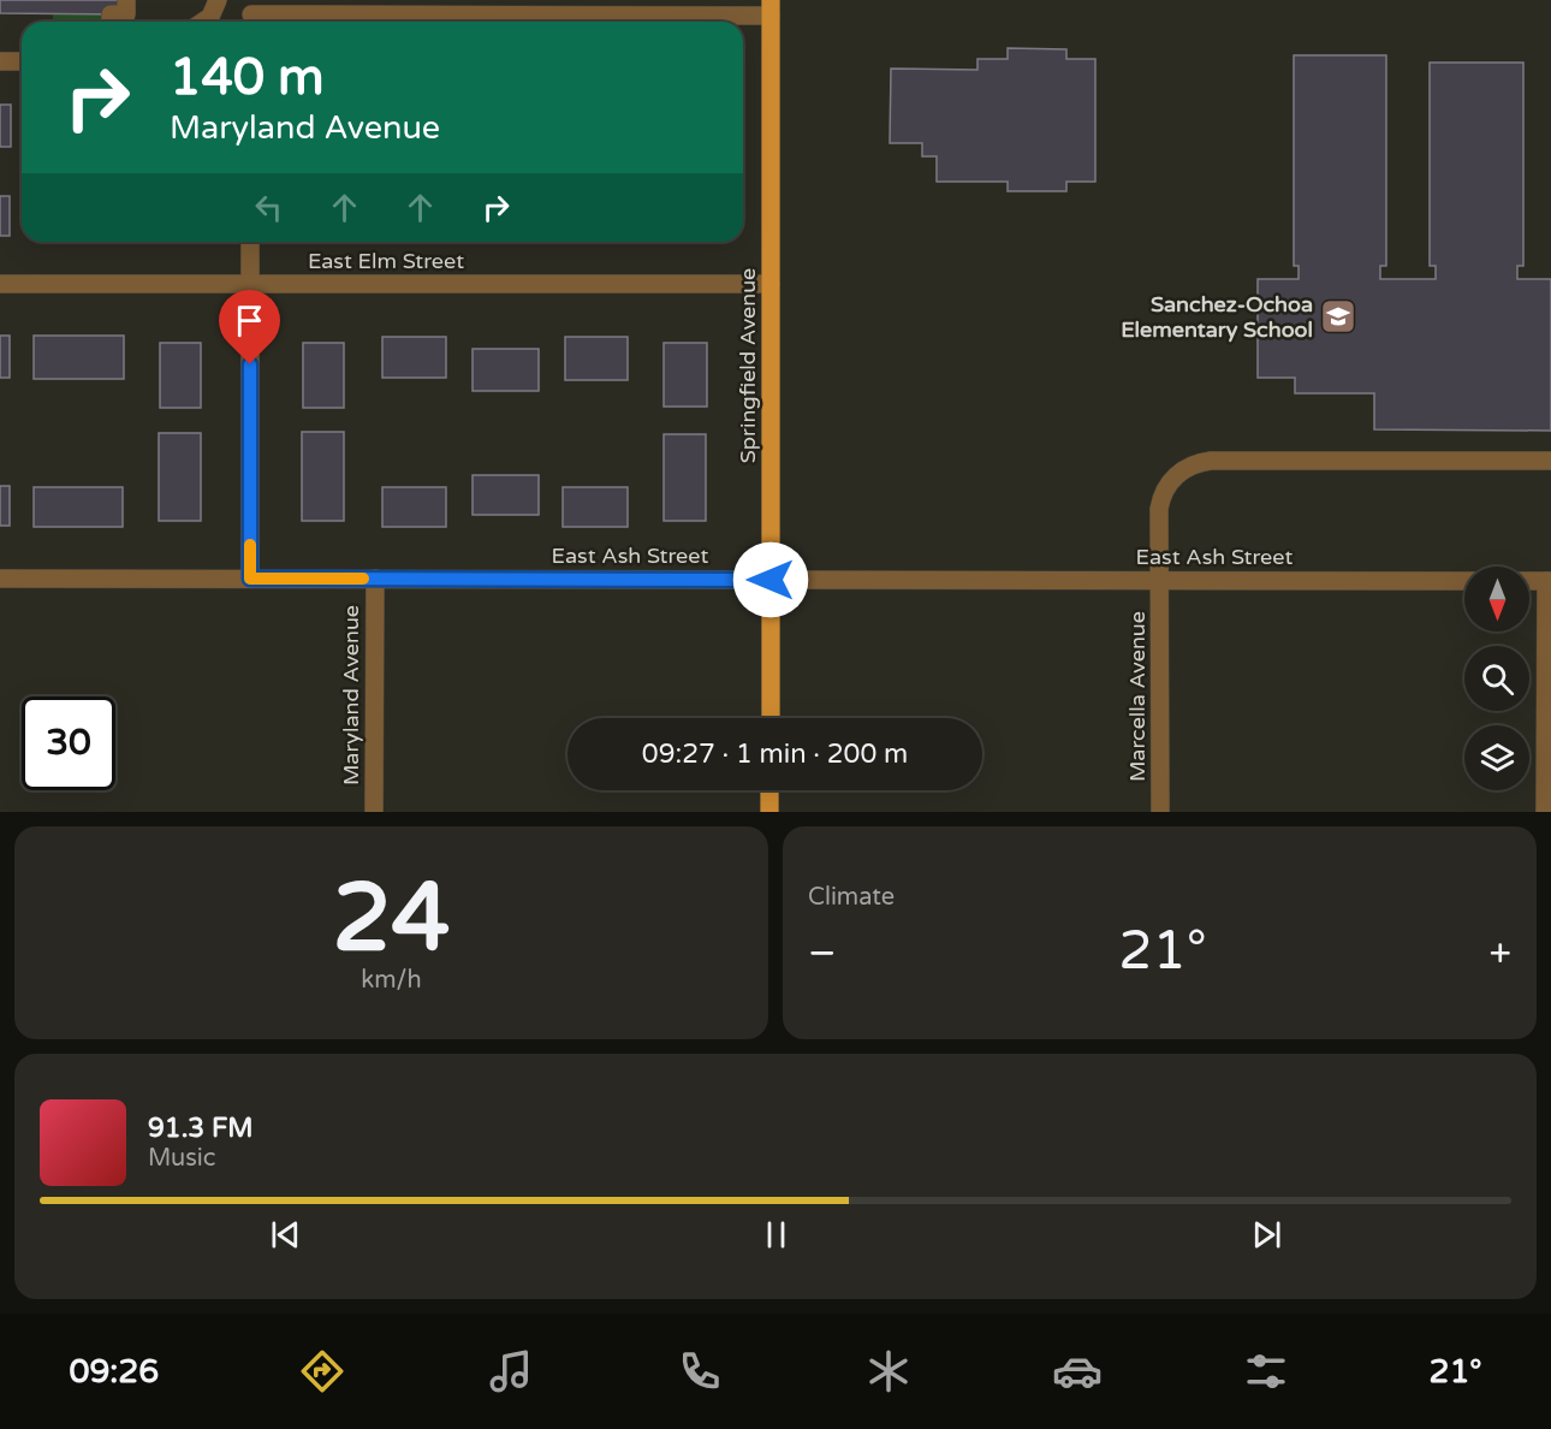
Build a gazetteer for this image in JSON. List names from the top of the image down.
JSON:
{
  "streets": {
    "main road": ["Springfield Avenue"],
    "street": [
      "East Elm Street",
      "East Ash Street",
      "Maryland Avenue",
      "Marcella Avenue"
    ]
  },
  "crossings": [
    ["East Elm Street", "Springfield Avenue"],
    ["Springfield Avenue", "East Ash Street"],
    ["East Ash Street", "Maryland Avenue"],
    ["East Ash Street", "Marcella Avenue"]
  ],
  "places": {
    "school or university": ["Sanchez-Ochoa Elementary School"]
  },
  "north": "bottom",
  "page": {
    "turn": ["140 m", "Maryland Avenue"],
    "limit": "30",
    "trip": "09:27 · 1 min · 200 m",
    "tile": [
      ["24", "km/h"],
      "Climate"
    ],
    "heat": ["−", "21°", "+"],
    "song": ["91.3 FM", "Music"],
    "tabs": ["09:26", "21°"]
  }
}
